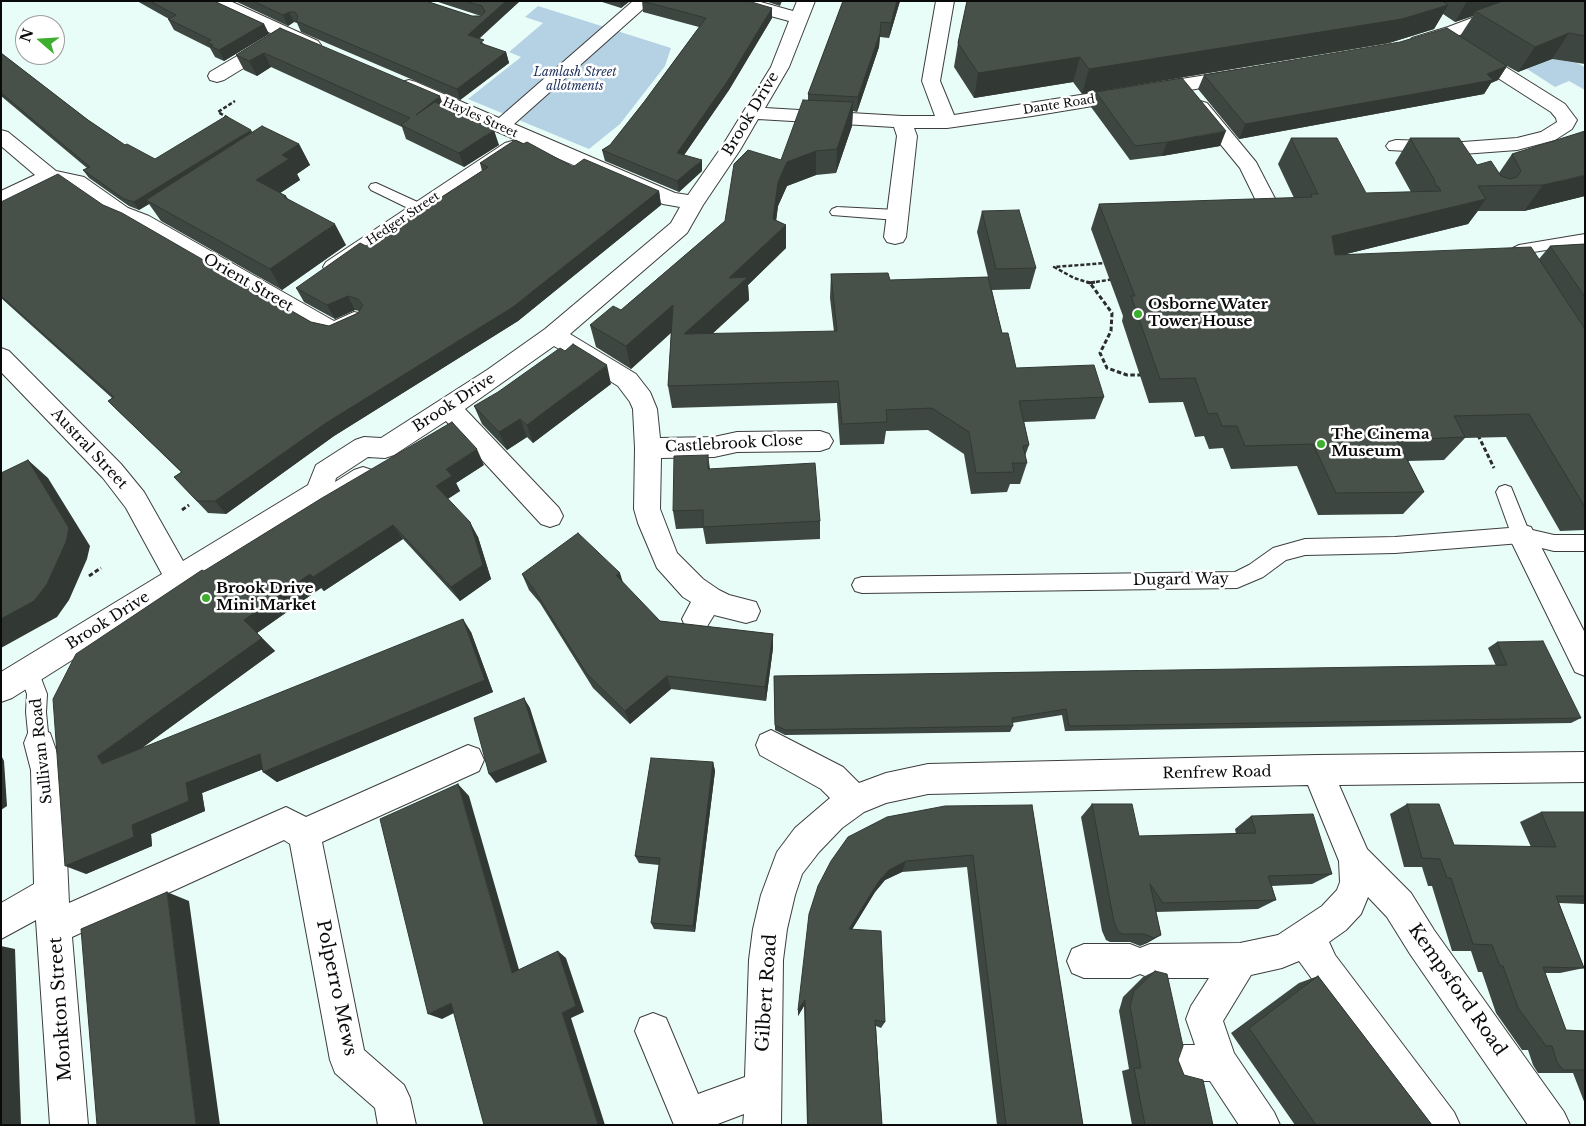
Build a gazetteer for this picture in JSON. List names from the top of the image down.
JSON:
{
  "streets": {
    "street": [
      "Dante Road",
      "Brook Drive",
      "Hayles Street",
      "Hedger Street",
      "Orient Street",
      "Castlebrook Close",
      "Austral Street",
      "Sullivan Road",
      "Renfrew Road",
      "Polperro Mews",
      "Kempsford Road",
      "Gilbert Road",
      "Monkton Street"
    ],
    "lane": ["Dugard Way"]
  },
  "crossings": [
    ["Dante Road", "Brook Drive"],
    ["Brook Drive", "Hayles Street"],
    ["Brook Drive", "Castlebrook Close"],
    ["Brook Drive", "Austral Street"],
    ["Brook Drive", "Sullivan Road"],
    ["Hayles Street", "Hedger Street"],
    ["Hedger Street", "Orient Street"],
    ["Sullivan Road", "Monkton Street"],
    ["Renfrew Road", "Kempsford Road"],
    ["Renfrew Road", "Gilbert Road"]
  ],
  "parks": ["Lamlash Street allotments"],
  "places": ["Osborne Water Tower House", "The Cinema Museum", "Brook Drive Mini Market"],
  "north": "left"
}
